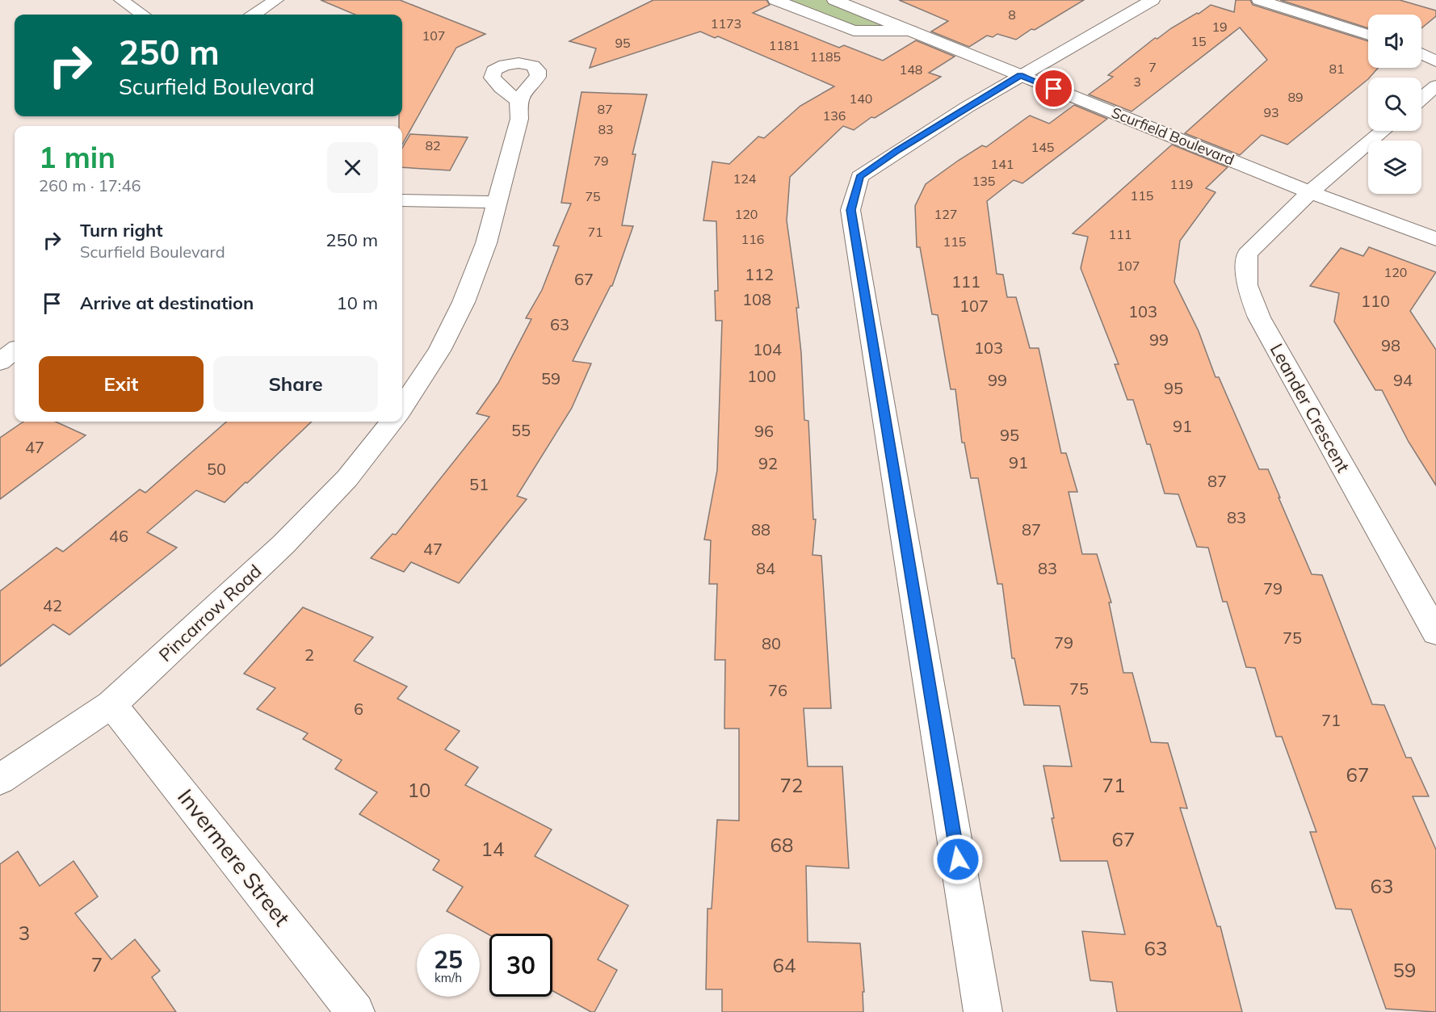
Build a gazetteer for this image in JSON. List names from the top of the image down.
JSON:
{
  "streets": {
    "street": [
      "Scurfield Boulevard",
      "Leander Crescent",
      "Pincarrow Road",
      "Invermere Street"
    ]
  },
  "crossings": [
    ["Scurfield Boulevard", "Leander Crescent"],
    ["Pincarrow Road", "Invermere Street"]
  ],
  "house_numbers": [
    "8",
    "1173",
    "19",
    "107",
    "15",
    "95",
    "1181",
    "1185",
    "7",
    "81",
    "148",
    "3",
    "89",
    "140",
    "87",
    "93",
    "136",
    "83",
    "82",
    "145",
    "79",
    "141",
    "124",
    "135",
    "119",
    "115",
    "75",
    "120",
    "127",
    "71",
    "111",
    "116",
    "115",
    "107",
    "120",
    "112",
    "67",
    "111",
    "108",
    "110",
    "107",
    "103",
    "63",
    "99",
    "98",
    "103",
    "104",
    "100",
    "59",
    "99",
    "94",
    "95",
    "91",
    "55",
    "96",
    "95",
    "47",
    "91",
    "92",
    "50",
    "87",
    "51",
    "83",
    "88",
    "87",
    "46",
    "47",
    "84",
    "83",
    "79",
    "42",
    "75",
    "79",
    "80",
    "2",
    "75",
    "76",
    "6",
    "71",
    "67",
    "72",
    "71",
    "10",
    "67",
    "68",
    "14",
    "63",
    "3",
    "63",
    "7",
    "64",
    "59"
  ],
  "page": {
    "turn": ["250 m", "Scurfield Boulevard"],
    "heading": ["1 min", "260 m · 17:46"],
    "list": [
      {
        "name": "Turn right",
        "note": "Scurfield Boulevard",
        "value": "250 m"
      },
      {
        "name": "Arrive at destination",
        "value": "10 m"
      }
    ],
    "buttons": ["Exit", "Share"],
    "speed": "25 km/h",
    "limit": "30"
  }
}
